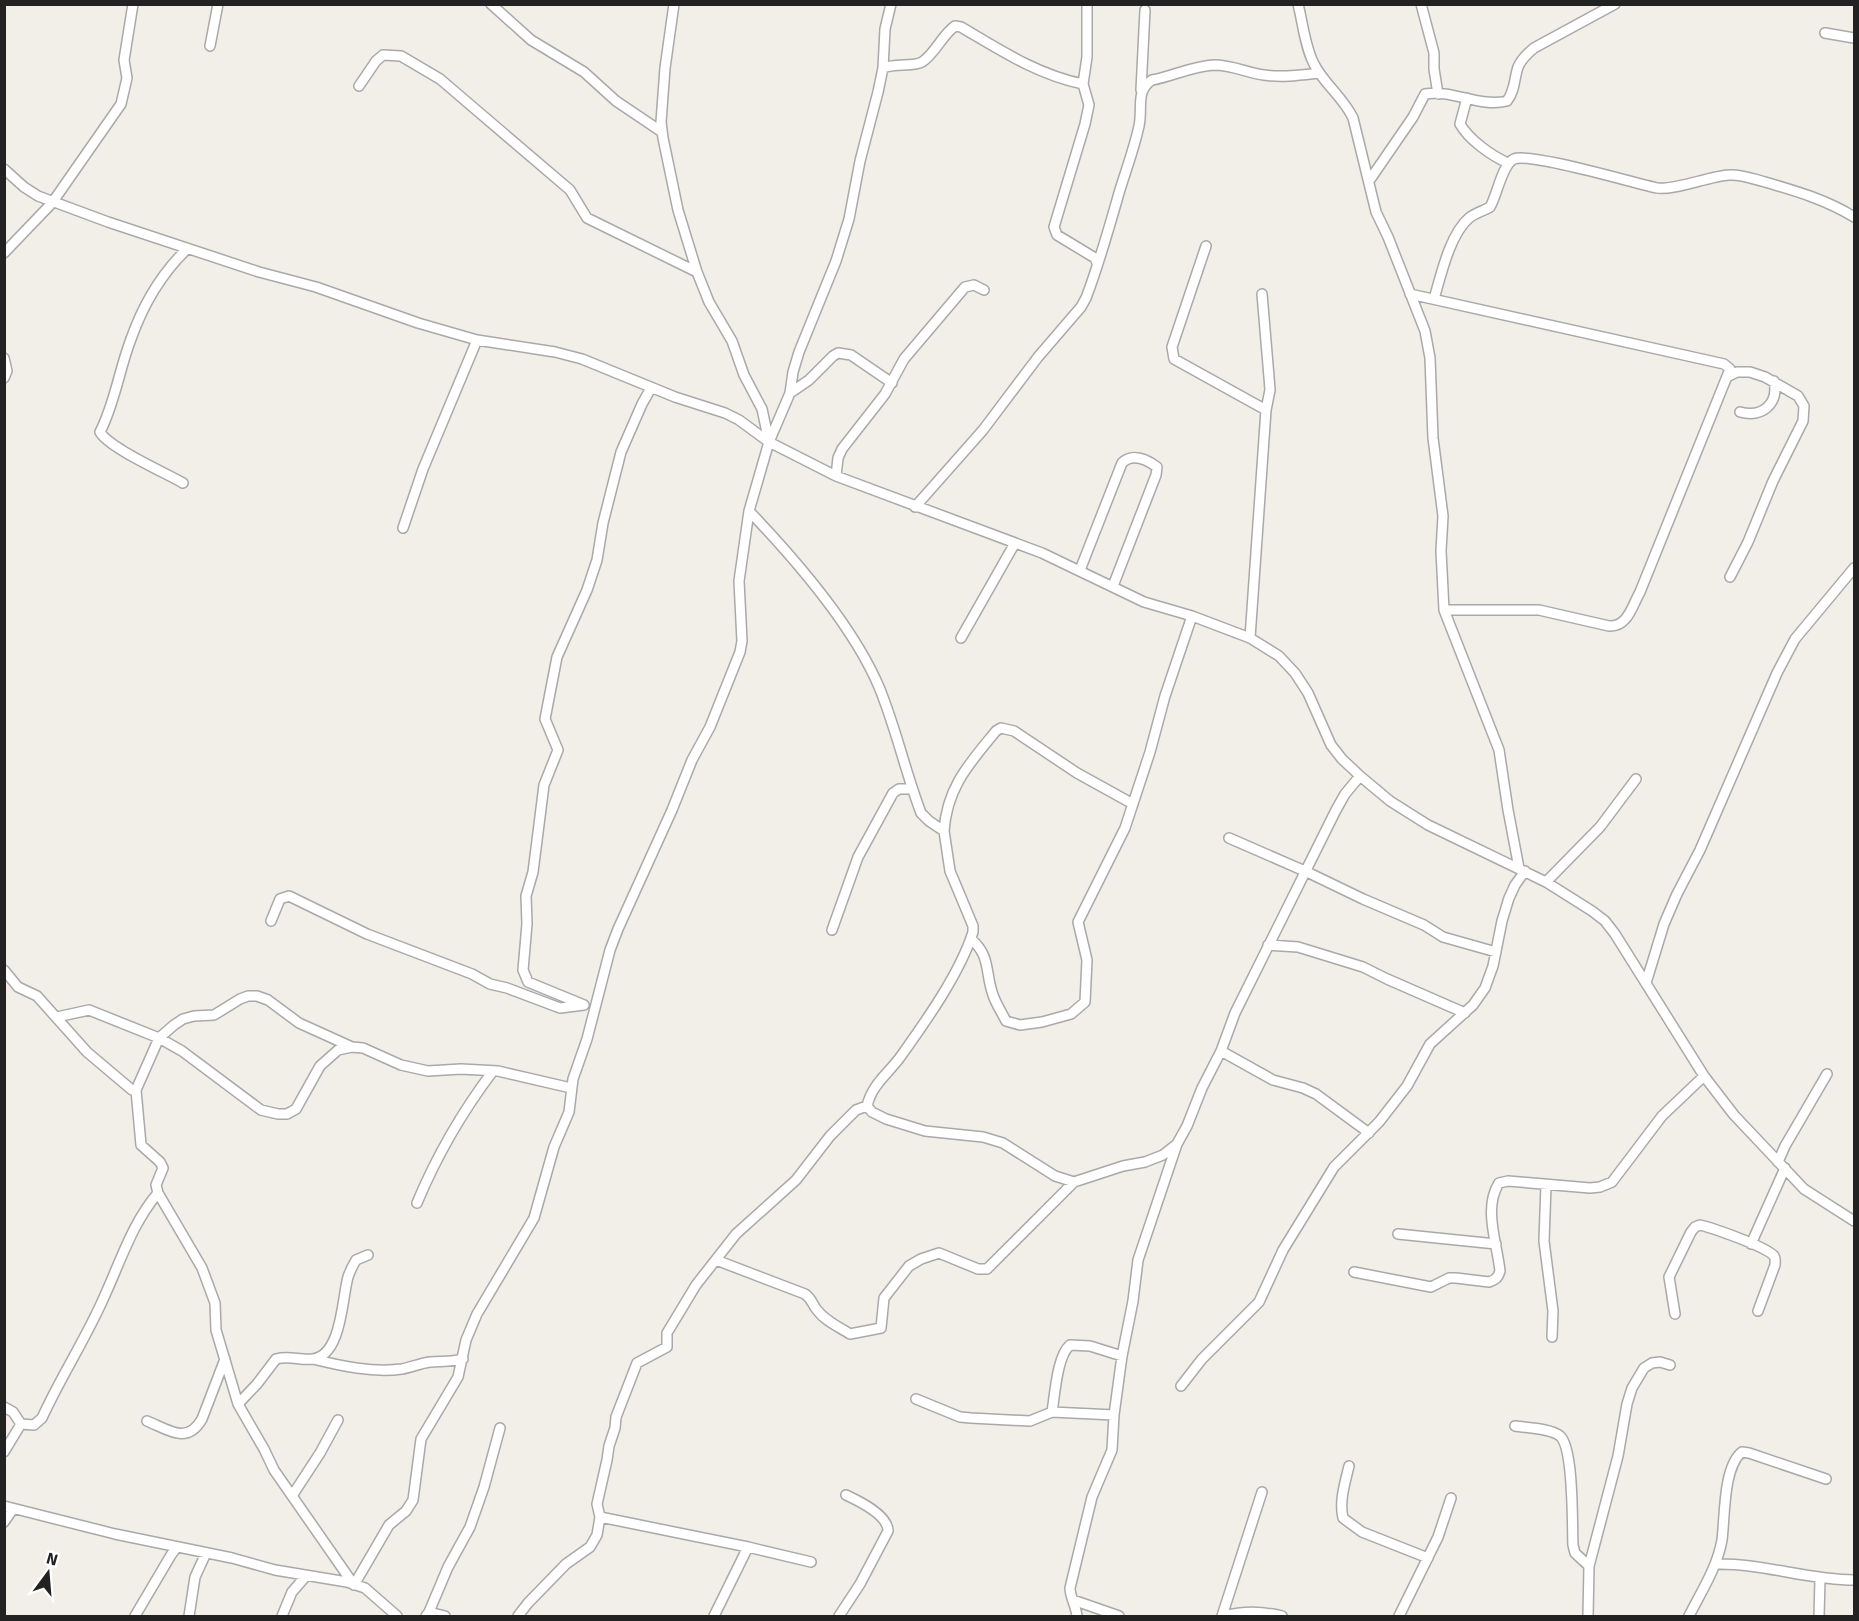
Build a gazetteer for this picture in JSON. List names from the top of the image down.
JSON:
{
  "north": "top"
}
